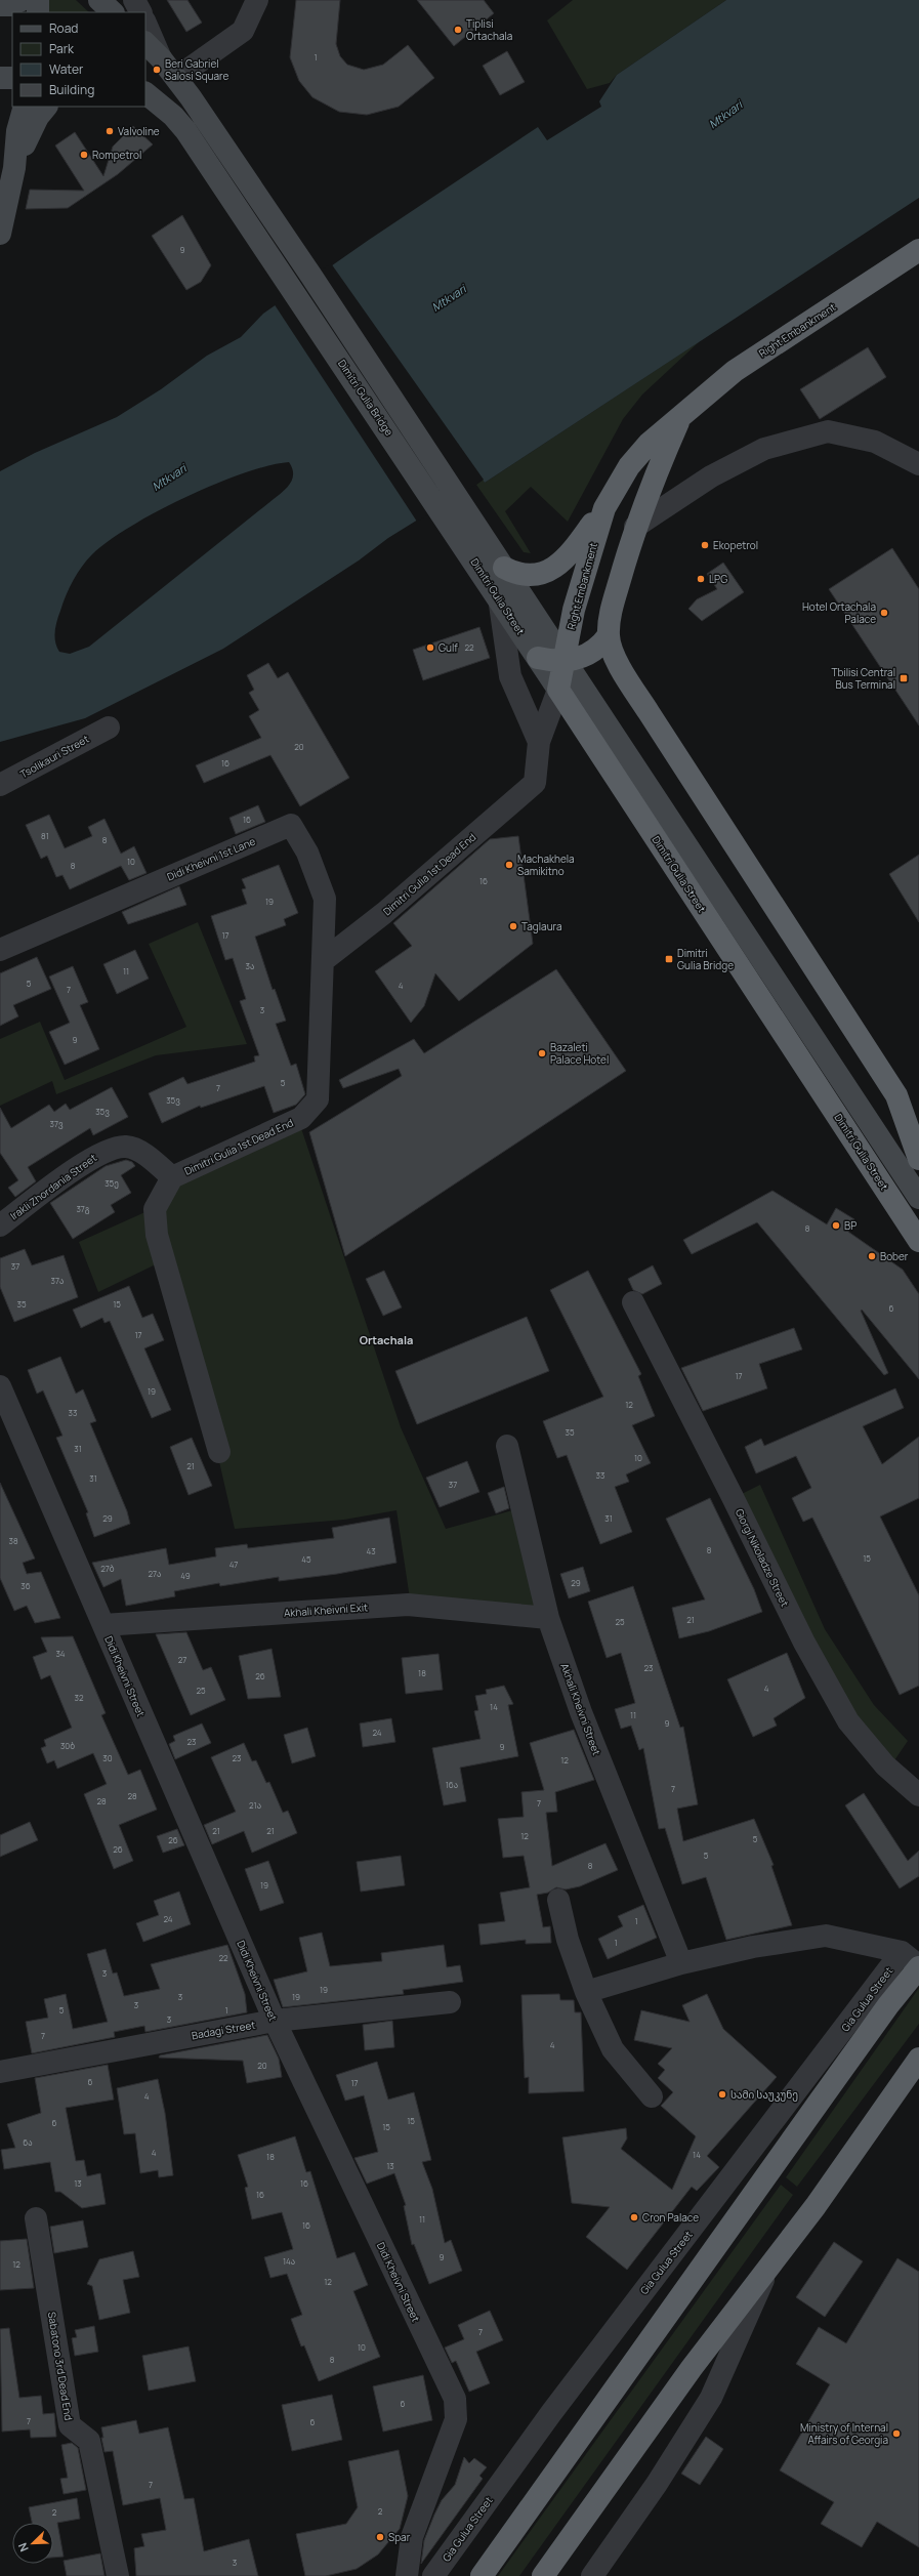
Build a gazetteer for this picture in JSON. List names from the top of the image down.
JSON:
{
  "streets": {
    "highway": ["Right Embankment", "Dimitri Gulia Street", "Gia Gulua Street"],
    "main road": ["Dimitri Gulia Bridge"],
    "street": [
      "Tsolikauri Street",
      "Didi Kheivni 1st Lane",
      "Dimitri Gulia 1st Dead End",
      "Irakli Zhordania Street",
      "Giorgi Nikoladze Street",
      "Akhali Kheivni Exit",
      "Didi Kheivni Street",
      "Akhali Kheivni Street",
      "Badagi Street",
      "Sabatono 3rd Dead End"
    ]
  },
  "crossings": [
    ["Right Embankment", "Dimitri Gulia Street"],
    ["Dimitri Gulia Bridge", "Dimitri Gulia Street"],
    ["Didi Kheivni 1st Lane", "Dimitri Gulia 1st Dead End"],
    ["Dimitri Gulia 1st Dead End", "Irakli Zhordania Street"],
    ["Akhali Kheivni Exit", "Didi Kheivni Street"],
    ["Akhali Kheivni Exit", "Akhali Kheivni Street"],
    ["Didi Kheivni Street", "Badagi Street"]
  ],
  "districts": ["Ortachala"],
  "water": ["Mtkvari"],
  "places": {
    "other": [
      "Tiplisi Ortachala",
      "Beri Gabriel Salosi Square",
      "Valvoline",
      "Rompetrol",
      "Ekopetrol",
      "LPG",
      "Hotel Ortachala Palace",
      "Gulf",
      "Machakhela Samikitno",
      "Taglaura",
      "Bazaleti Palace Hotel",
      "BP",
      "Bober",
      "სამი საუკუნე",
      "Cron Palace",
      "Ministry of Internal Affairs of Georgia",
      "Spar"
    ],
    "transit": ["Tbilisi Central Bus Terminal", "Dimitri Gulia Bridge"]
  },
  "house_numbers": [
    "1",
    "9",
    "22",
    "20",
    "16",
    "16",
    "81",
    "8",
    "10",
    "8",
    "16",
    "19",
    "17",
    "3ა",
    "11",
    "5",
    "4",
    "7",
    "3",
    "9",
    "5",
    "7",
    "35ვ",
    "35ვ",
    "37ვ",
    "35ე",
    "37გ",
    "8",
    "37",
    "37ა",
    "35",
    "15",
    "6",
    "17",
    "17",
    "19",
    "12",
    "33",
    "35",
    "31",
    "10",
    "21",
    "33",
    "31",
    "37",
    "29",
    "31",
    "38",
    "8",
    "43",
    "15",
    "45",
    "47",
    "27ბ",
    "27ა",
    "49",
    "29",
    "36",
    "21",
    "25",
    "34",
    "27",
    "23",
    "18",
    "26",
    "4",
    "25",
    "32",
    "14",
    "11",
    "9",
    "24",
    "23",
    "30ბ",
    "9",
    "30",
    "23",
    "12",
    "16ა",
    "7",
    "28",
    "28",
    "7",
    "21ა",
    "21",
    "21",
    "12",
    "5",
    "26",
    "26",
    "5",
    "8",
    "19",
    "24",
    "1",
    "1",
    "22",
    "3",
    "19",
    "3",
    "19",
    "3",
    "5",
    "1",
    "3",
    "7",
    "4",
    "20",
    "6",
    "17",
    "4",
    "15",
    "6",
    "15",
    "6ა",
    "4",
    "14",
    "18",
    "13",
    "13",
    "16",
    "16",
    "11",
    "16",
    "9",
    "14ა",
    "12",
    "12",
    "7",
    "10",
    "8",
    "6",
    "7",
    "6",
    "7",
    "2",
    "2",
    "3"
  ],
  "legend": [
    "Road",
    "Park",
    "Water",
    "Building"
  ],
  "north": "bottom left"
}
